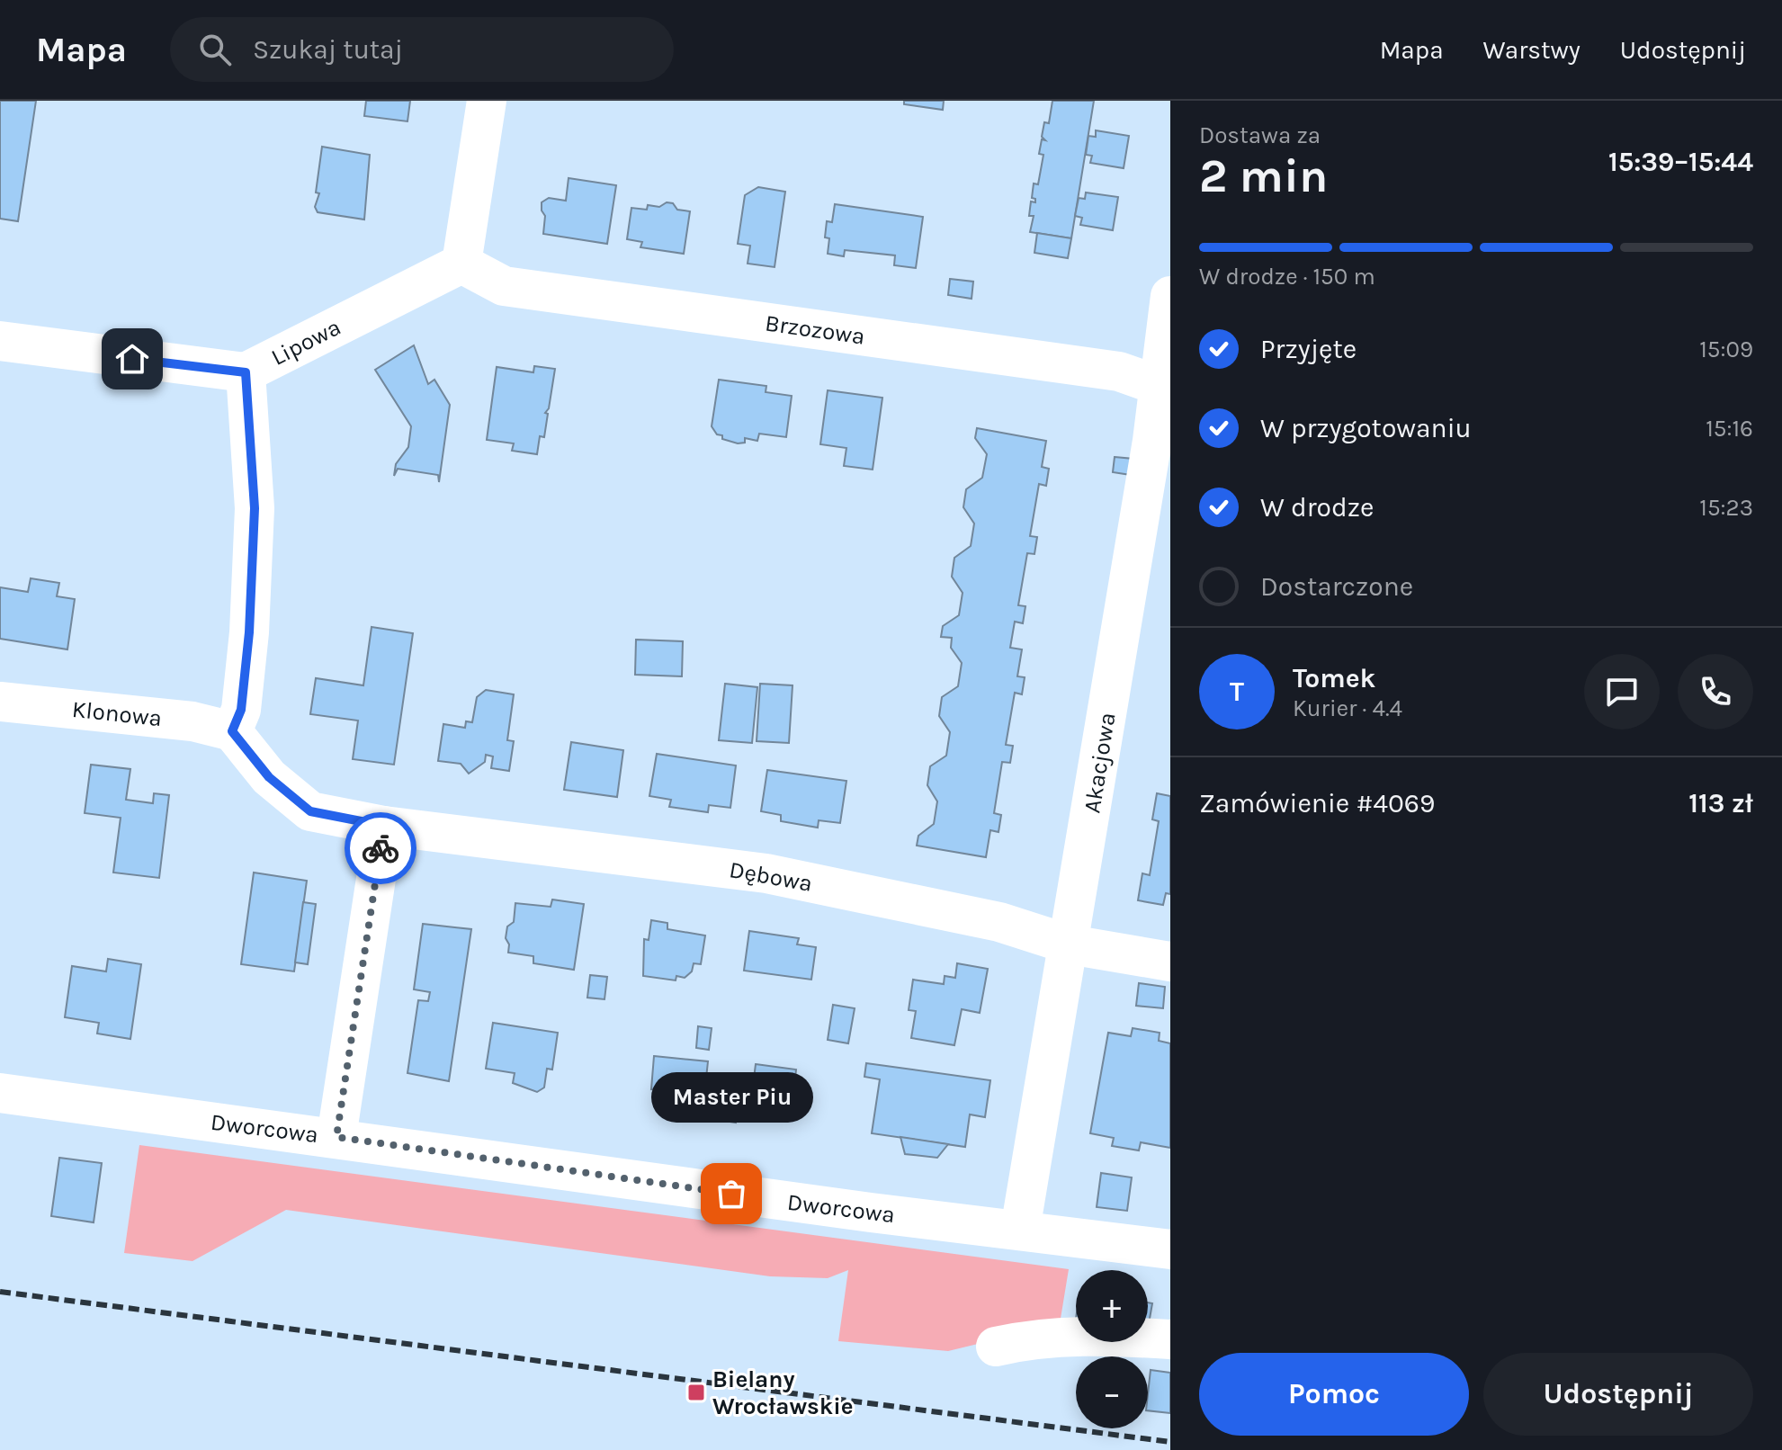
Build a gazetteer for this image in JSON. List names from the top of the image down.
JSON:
{
  "streets": {
    "street": [
      "Brzozowa",
      "Lipowa",
      "Klonowa",
      "Akacjowa",
      "Dębowa",
      "Dworcowa"
    ]
  },
  "crossings": [
    ["Brzozowa", "Lipowa"],
    ["Brzozowa", "Akacjowa"],
    ["Lipowa", "Klonowa"],
    ["Akacjowa", "Dębowa"],
    ["Akacjowa", "Dworcowa"]
  ],
  "places": {
    "other": ["Master Piu"],
    "transit": ["Bielany Wrocławskie"]
  },
  "page": {
    "header": "Mapa",
    "search": "Szukaj tutaj",
    "nav": ["Mapa", "Warstwy", "Udostępnij"],
    "heading": ["2 min", "Dostawa za", "15:39–15:44"],
    "panel": [
      "Tomek",
      "Kurier · 4.4",
      "Zamówienie #4069",
      "113 zł"
    ],
    "bar": "W drodze · 150 m",
    "list": [
      ["Przyjęte", "15:09"],
      ["W przygotowaniu", "15:16"],
      ["W drodze", "15:23"],
      "Dostarczone"
    ],
    "round": "T",
    "bubble": "Master Piu",
    "map_buttons": ["+", "−"],
    "buttons": ["Pomoc", "Udostępnij"]
  }
}
